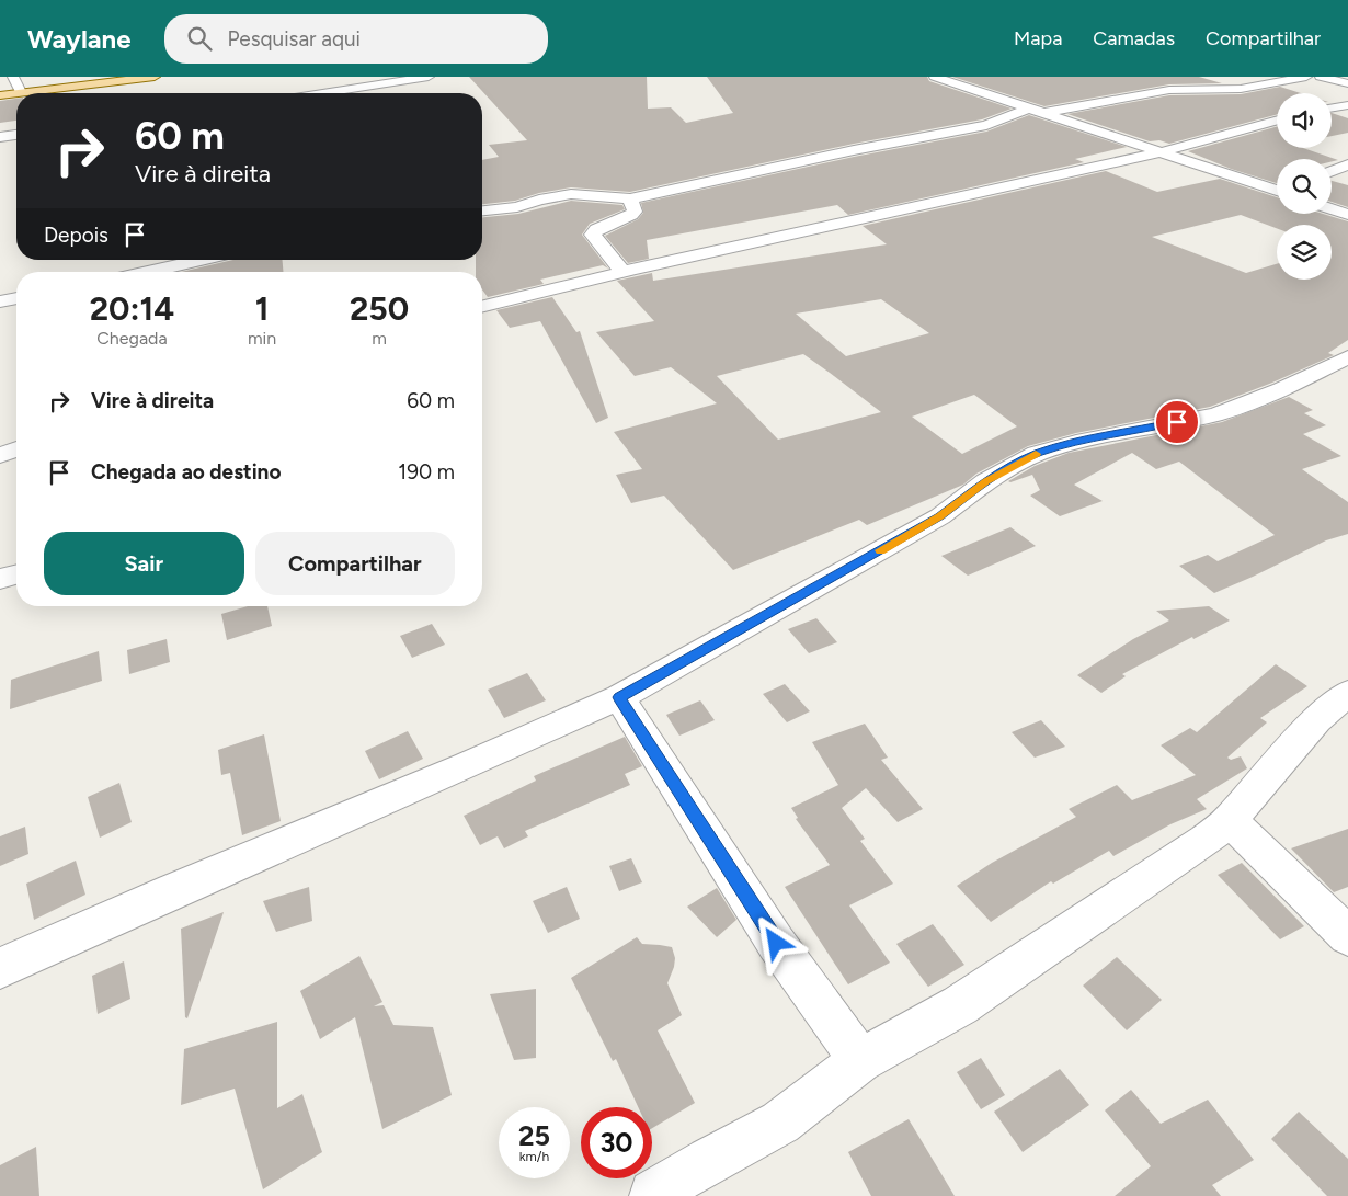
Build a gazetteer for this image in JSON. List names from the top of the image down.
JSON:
{
  "page": {
    "header": "Waylane",
    "search": "Pesquisar aqui",
    "nav": ["Mapa", "Camadas", "Compartilhar"],
    "turn": ["60 m", "Vire à direita"],
    "then": "Depois",
    "eta": [
      "20:14",
      "Chegada",
      "1",
      "min",
      "250",
      "m"
    ],
    "list": [
      {
        "name": "Vire à direita",
        "value": "60 m"
      },
      {
        "name": "Chegada ao destino",
        "value": "190 m"
      }
    ],
    "buttons": ["Sair", "Compartilhar"],
    "speed": "25 km/h",
    "limit": "30"
  }
}
